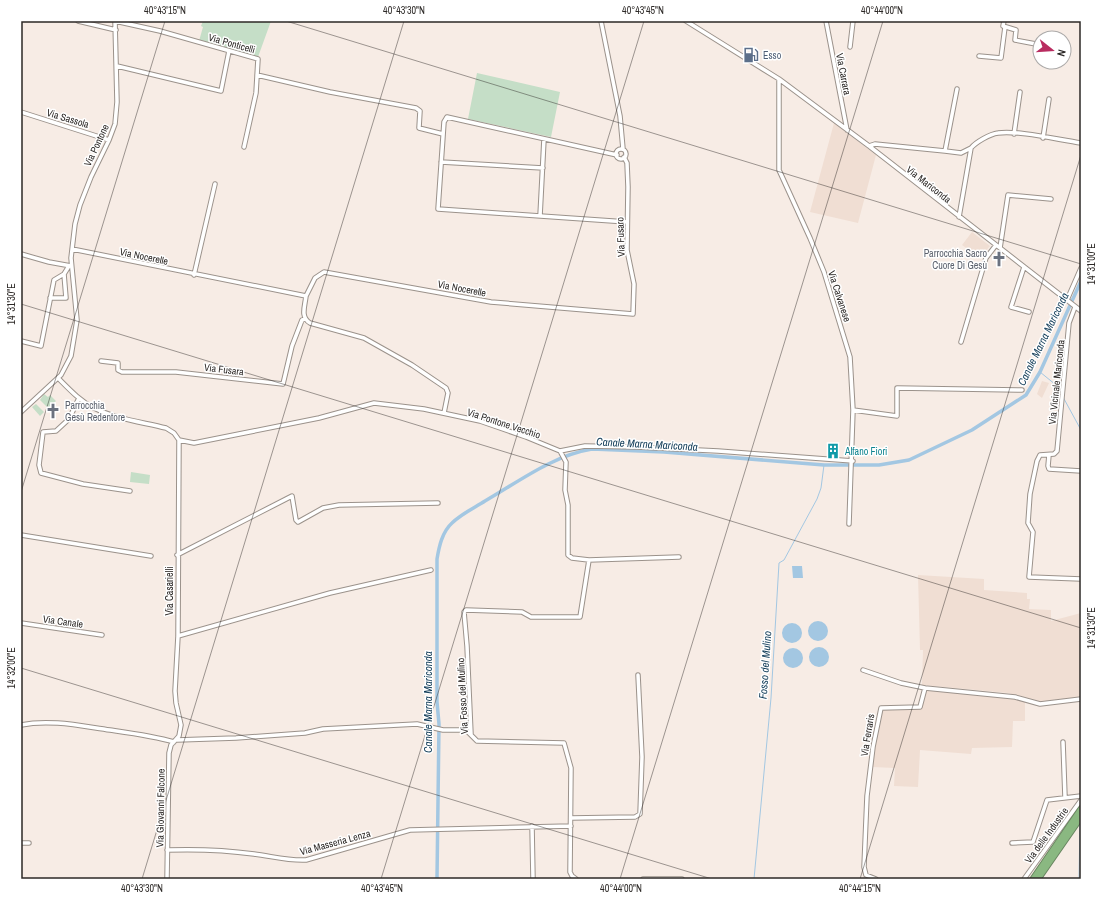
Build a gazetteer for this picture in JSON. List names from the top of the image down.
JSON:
{
  "streets": {
    "street": [
      "Via Ponticelli",
      "Via Carrara",
      "Via Sassola",
      "Via Pontone",
      "Via Mariconda",
      "Via Fusaro",
      "Via Nocerelle",
      "Via Calvanese",
      "Via Fusara",
      "Via Vicinale Mariconda",
      "Via Pontone Vecchio",
      "Via Casarielli",
      "Via Canale",
      "Via Fosso del Mulino",
      "Via Ferraris",
      "Via Giovanni Falcone",
      "Via delle Industrie",
      "Via Masseria Lenza"
    ]
  },
  "crossings": [
    ["Via Ponticelli", "Via Pontone"],
    ["Via Carrara", "Via Mariconda"],
    ["Via Sassola", "Via Pontone"],
    ["Via Pontone", "Via Nocerelle"],
    ["Via Mariconda", "Via Calvanese"],
    ["Via Mariconda", "Via Vicinale Mariconda"],
    ["Via Fusaro", "Via Nocerelle"],
    ["Via Nocerelle", "Via Fusara"],
    ["Via Pontone Vecchio", "Via Casarielli"],
    ["Via Casarielli", "Via Giovanni Falcone"],
    ["Via Fosso del Mulino", "Via Masseria Lenza"],
    ["Via Giovanni Falcone", "Via Masseria Lenza"]
  ],
  "water": ["Canale Marna Mariconda", "Fosso del Mulino"],
  "places": {
    "fuel station": ["Esso"],
    "church": ["Parrocchia Sacro Cuore Di Gesù", "Parrocchia Gesù Redentore"],
    "building": ["Alfano Fiori"]
  },
  "north": "right",
  "coordinates": [
    "40°43'15\"N",
    "40°43'30\"N",
    "40°43'45\"N",
    "40°44'00\"N",
    "14°31'00\"E",
    "14°31'30\"E",
    "14°32'00\"E",
    "40°44'15\"N"
  ]
}
